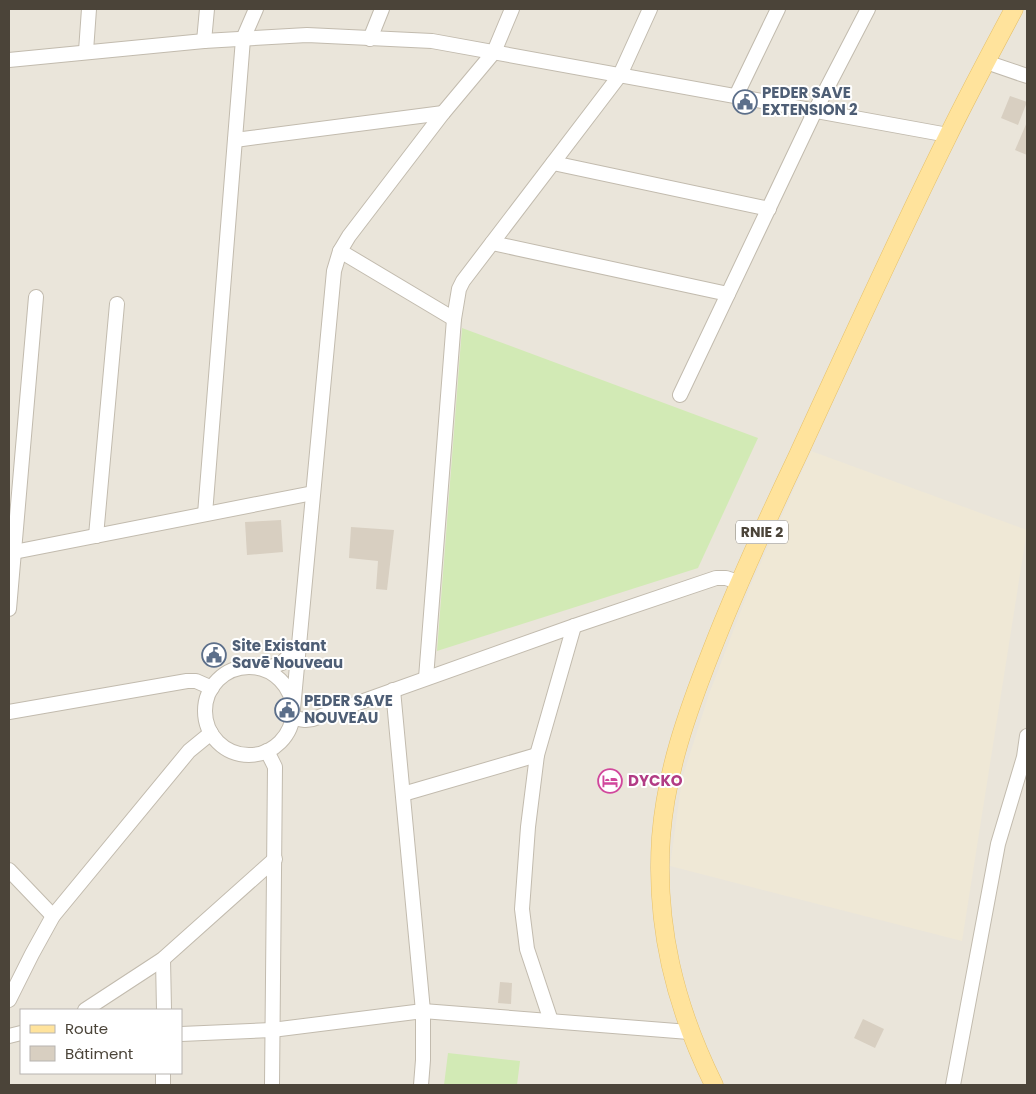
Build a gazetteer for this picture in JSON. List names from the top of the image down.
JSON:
{
  "streets": {
    "main road": ["RNIE 2"]
  },
  "places": {
    "public building": ["PEDER SAVE EXTENSION 2", "Site Existant Savē Nouveau", "PEDER SAVE NOUVEAU"],
    "hotel": ["DYCKO"]
  },
  "legend": ["Route", "Bâtiment"]
}
